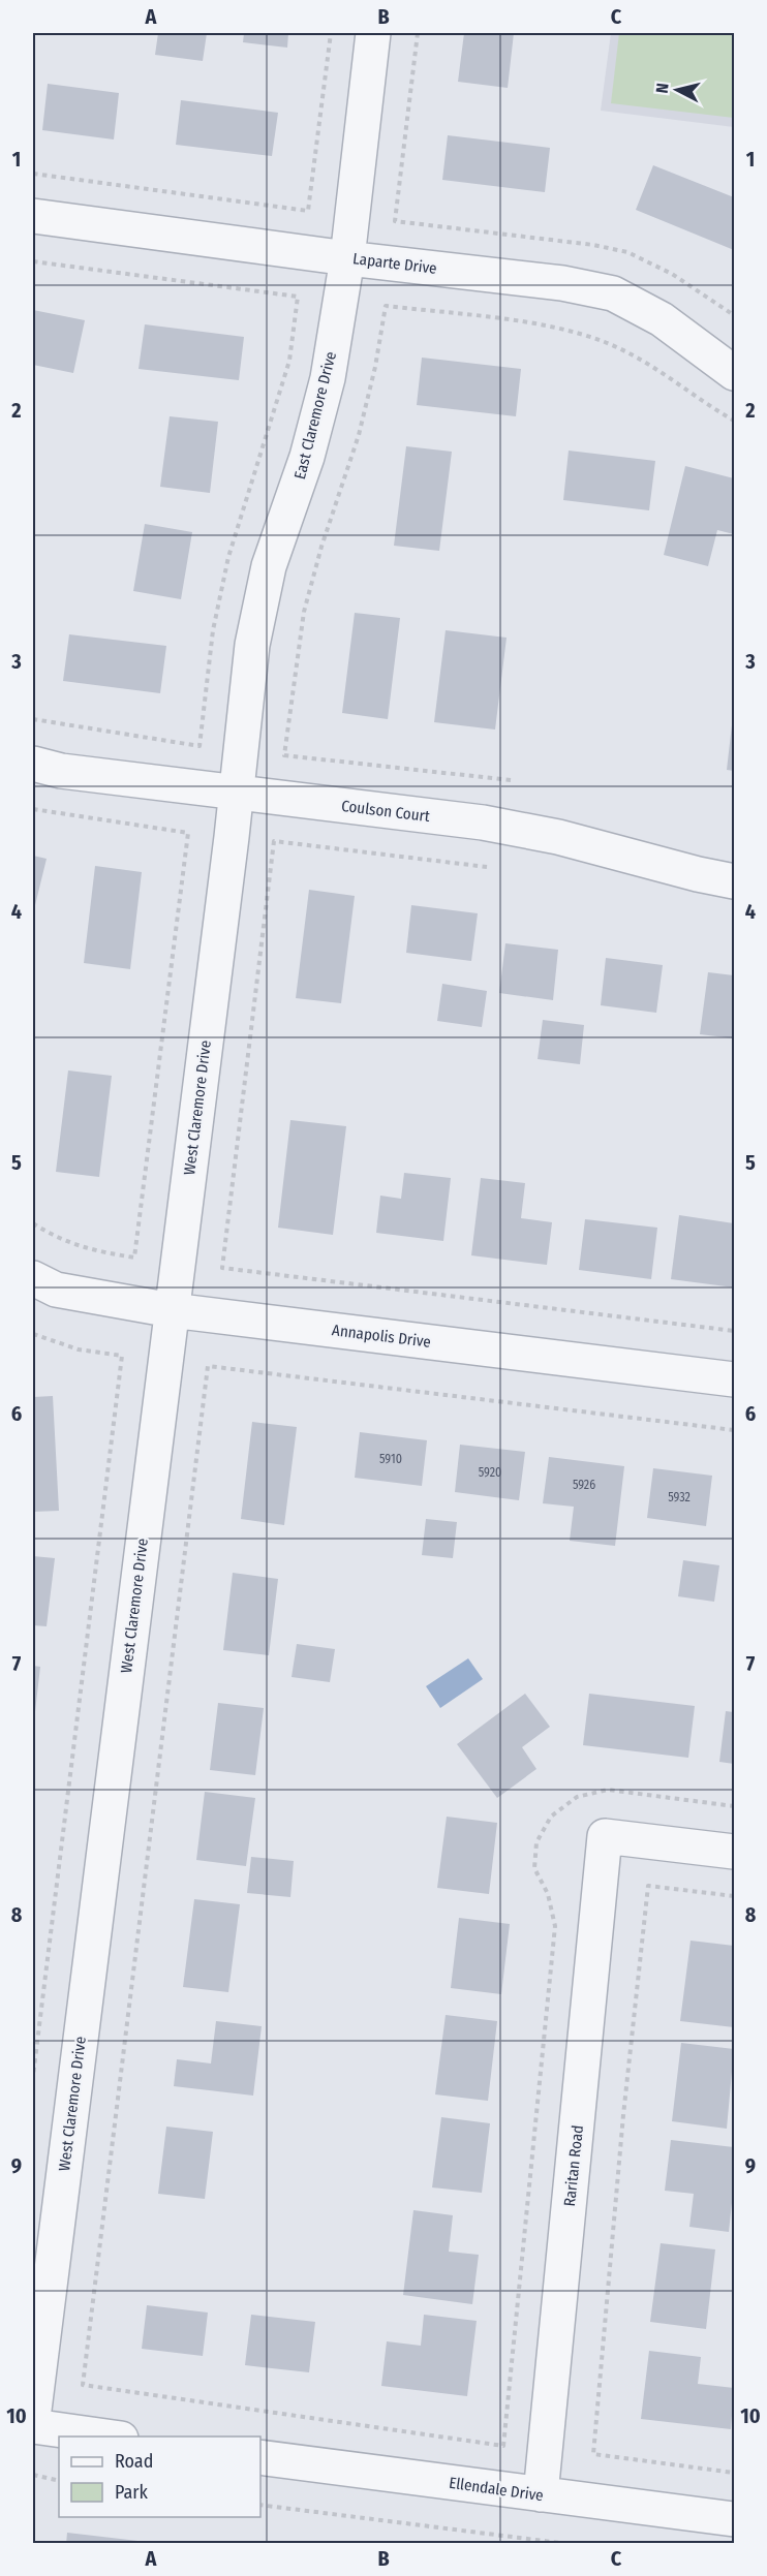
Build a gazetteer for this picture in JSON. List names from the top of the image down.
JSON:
{
  "streets": {
    "street": [
      "Laparte Drive",
      "East Claremore Drive",
      "Coulson Court",
      "West Claremore Drive",
      "Annapolis Drive",
      "Raritan Road",
      "Ellendale Drive"
    ]
  },
  "crossings": [
    ["Laparte Drive", "East Claremore Drive"],
    ["East Claremore Drive", "Coulson Court"],
    ["East Claremore Drive", "West Claremore Drive"],
    ["Coulson Court", "West Claremore Drive"],
    ["West Claremore Drive", "Annapolis Drive"],
    ["Raritan Road", "Ellendale Drive"]
  ],
  "house_numbers": [
    "5910",
    "5920",
    "5926",
    "5932"
  ],
  "legend": ["Road", "Park"],
  "north": "left",
  "grid": {
    "columns": ["A", "B", "C"],
    "rows": [
      "1",
      "2",
      "3",
      "4",
      "5",
      "6",
      "7",
      "8",
      "9",
      "10"
    ]
  }
}
